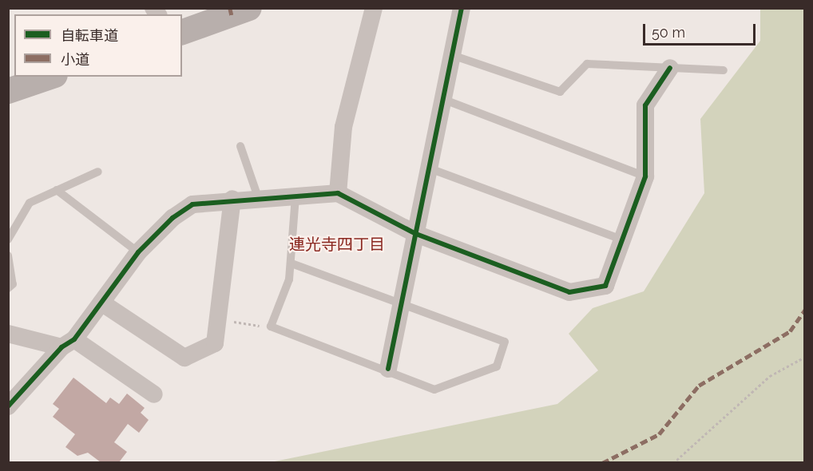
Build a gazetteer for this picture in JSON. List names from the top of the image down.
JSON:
{
  "districts": ["連光寺四丁目"],
  "legend": ["自転車道", "小道"],
  "scale_bar": "50 m"
}
